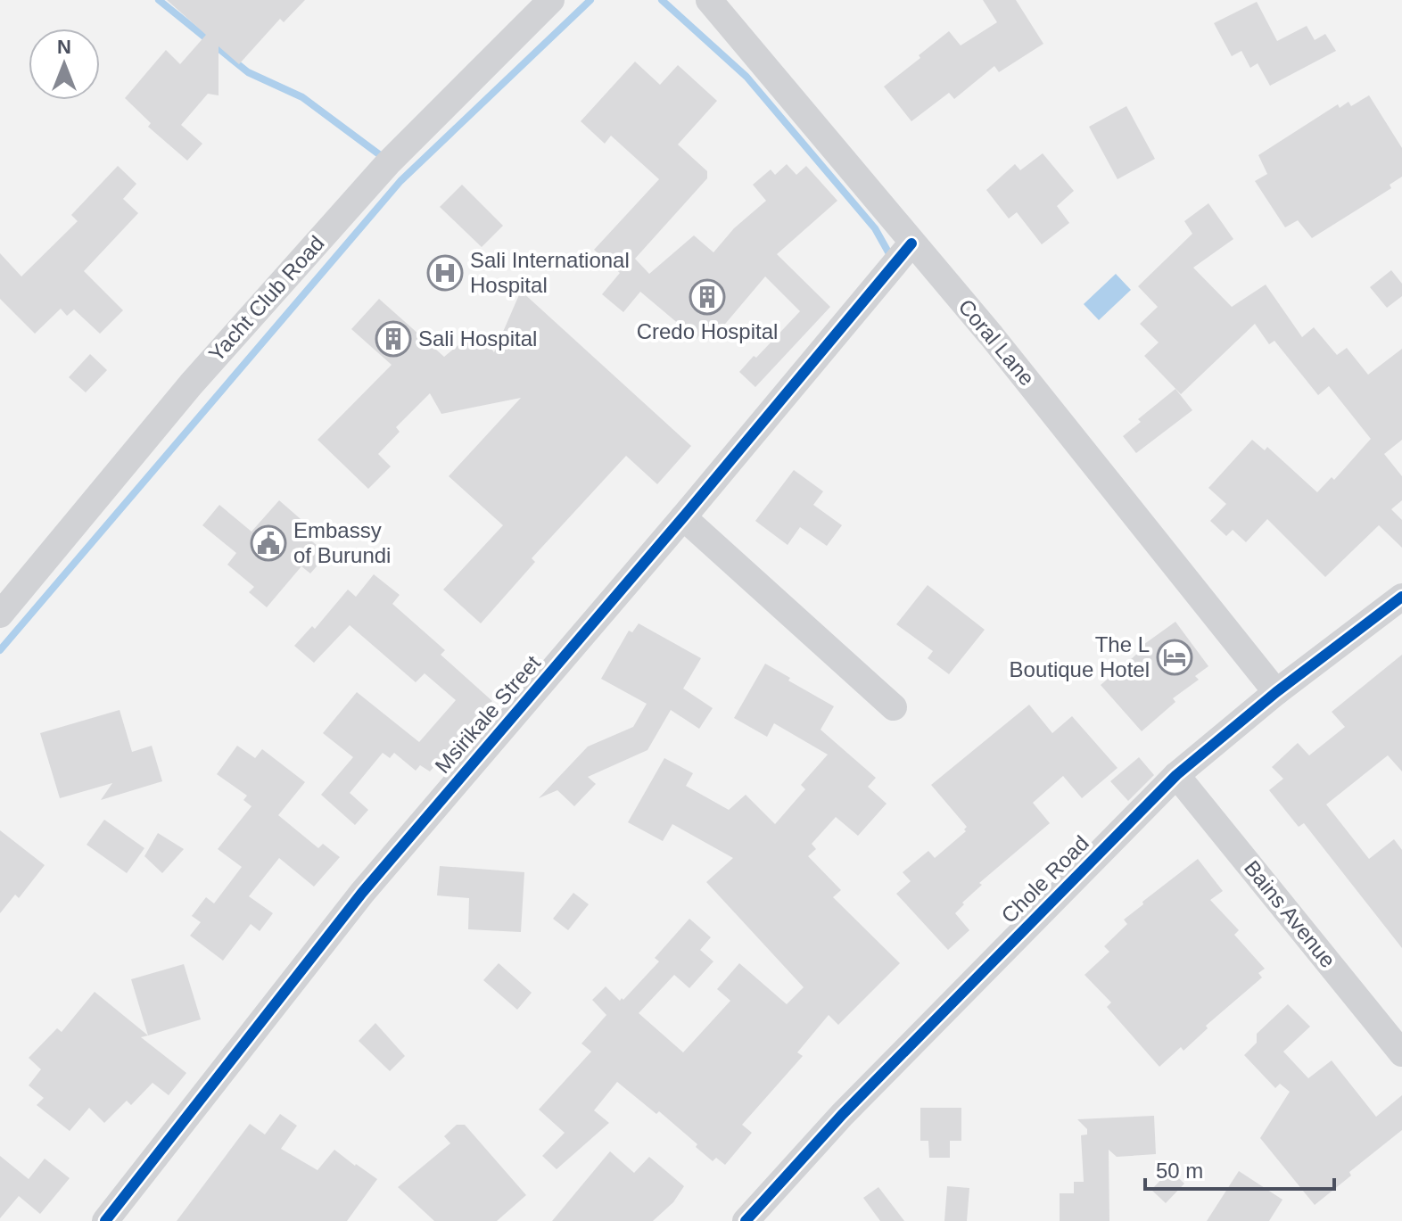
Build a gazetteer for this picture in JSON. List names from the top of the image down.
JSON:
{
  "streets": {
    "street": [
      "Yacht Club Road",
      "Coral Lane",
      "Msirikale Street",
      "Chole Road",
      "Bains Avenue"
    ]
  },
  "crossings": [
    ["Coral Lane", "Msirikale Street"],
    ["Coral Lane", "Chole Road"],
    ["Chole Road", "Bains Avenue"]
  ],
  "places": {
    "hospital": ["Sali International Hospital"],
    "building": ["Credo Hospital", "Sali Hospital"],
    "public building": ["Embassy of Burundi"],
    "hotel": ["The L Boutique Hotel"]
  },
  "scale_bar": "50 m",
  "north": "top"
}
